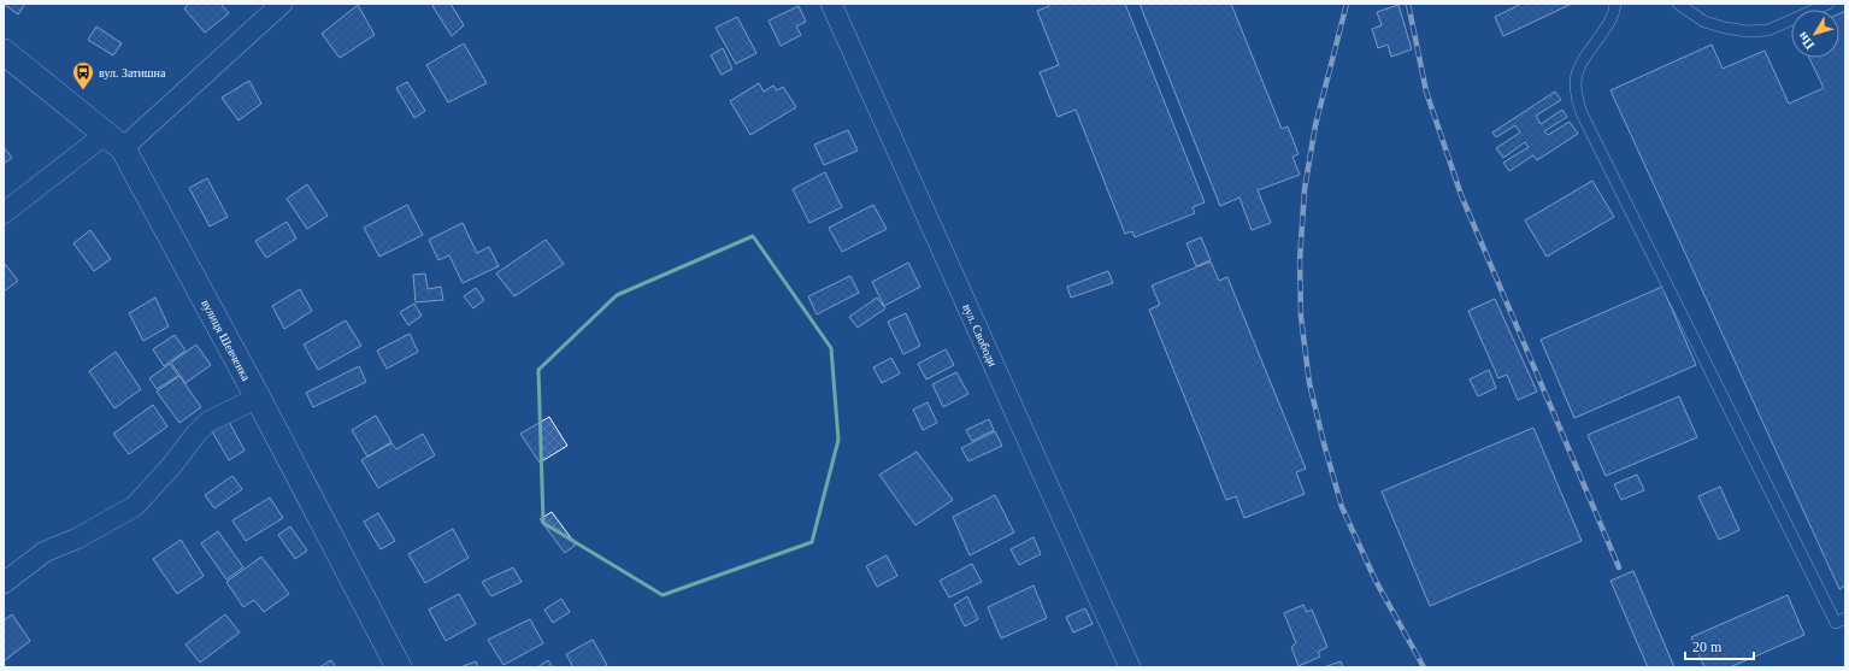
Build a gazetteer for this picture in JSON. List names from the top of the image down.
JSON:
{
  "streets": {
    "street": ["вул. Свободи", "вулиця Шевченка"]
  },
  "places": {
    "bus stop": ["вул. Затишна"]
  },
  "scale_bar": "20 m",
  "north": "bottom left"
}
